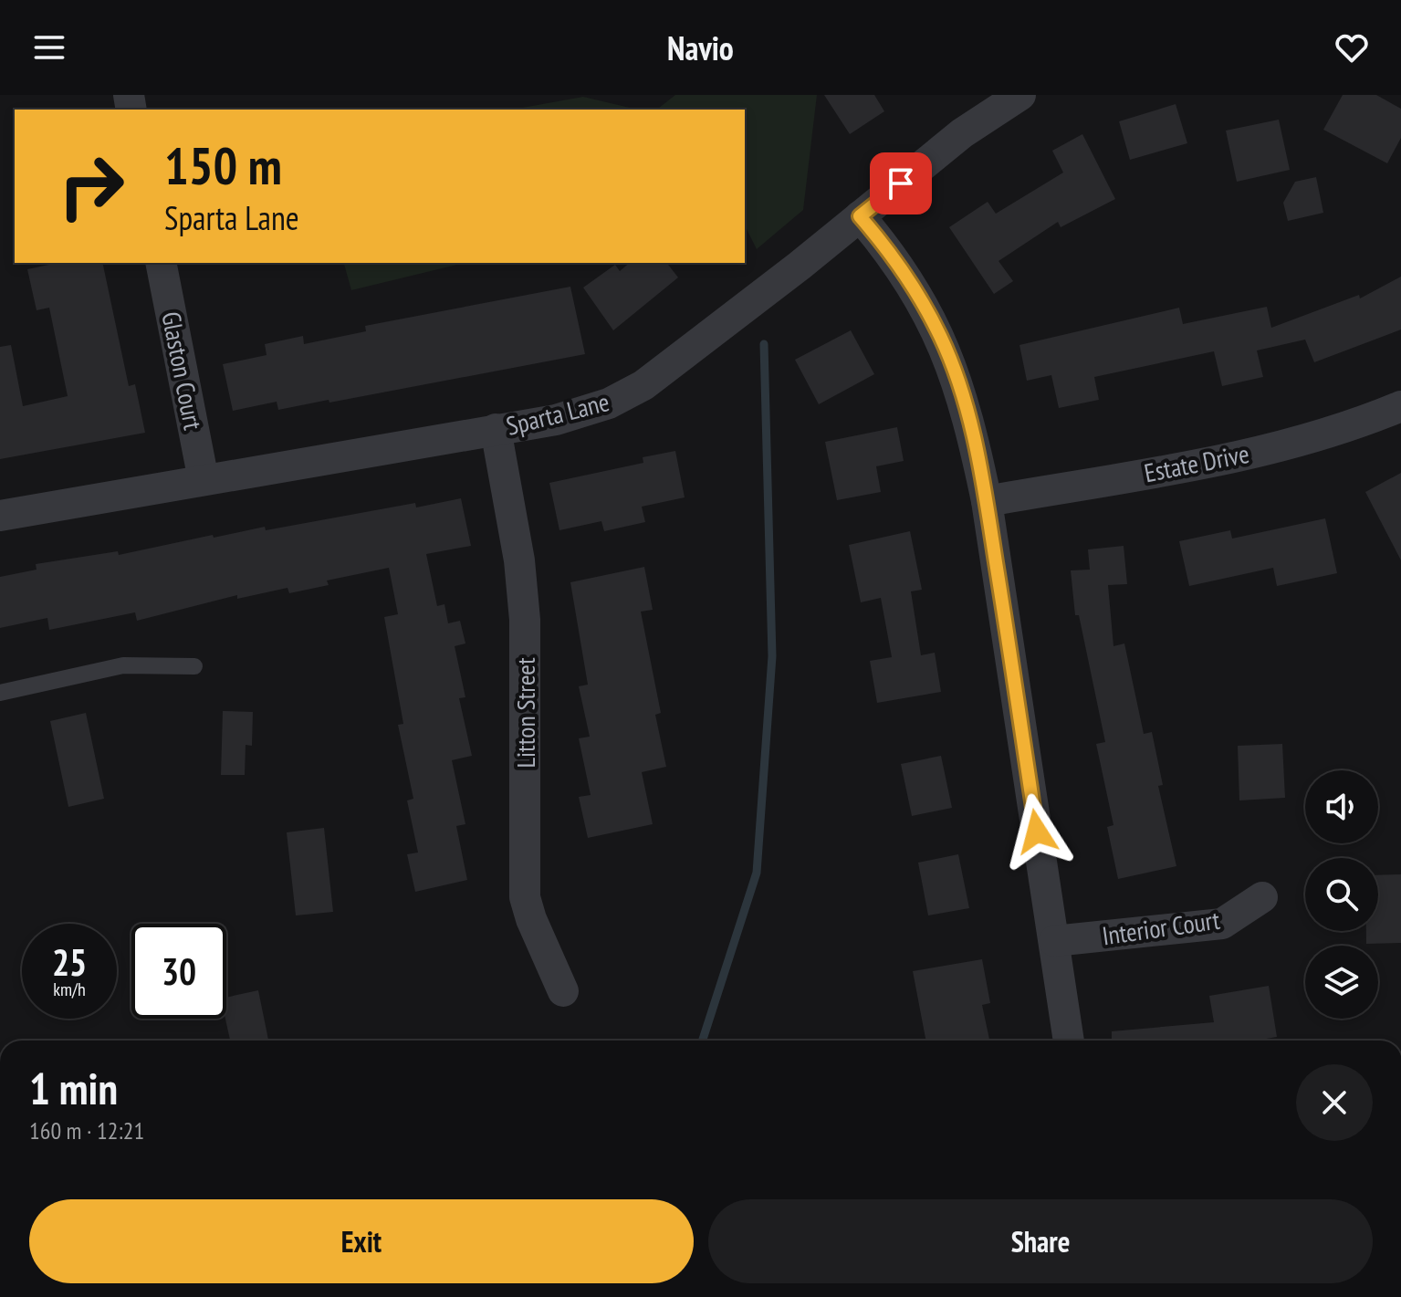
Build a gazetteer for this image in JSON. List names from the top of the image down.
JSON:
{
  "streets": {
    "street": [
      "Glaston Court",
      "Sparta Lane",
      "Estate Drive",
      "Litton Street",
      "Interior Court"
    ]
  },
  "crossings": [
    ["Glaston Court", "Sparta Lane"],
    ["Sparta Lane", "Litton Street"]
  ],
  "page": {
    "header": "Navio",
    "turn": ["150 m", "Sparta Lane"],
    "speed": "25 km/h",
    "limit": "30",
    "heading": ["1 min", "160 m · 12:21"],
    "buttons": ["Exit", "Share"]
  }
}
